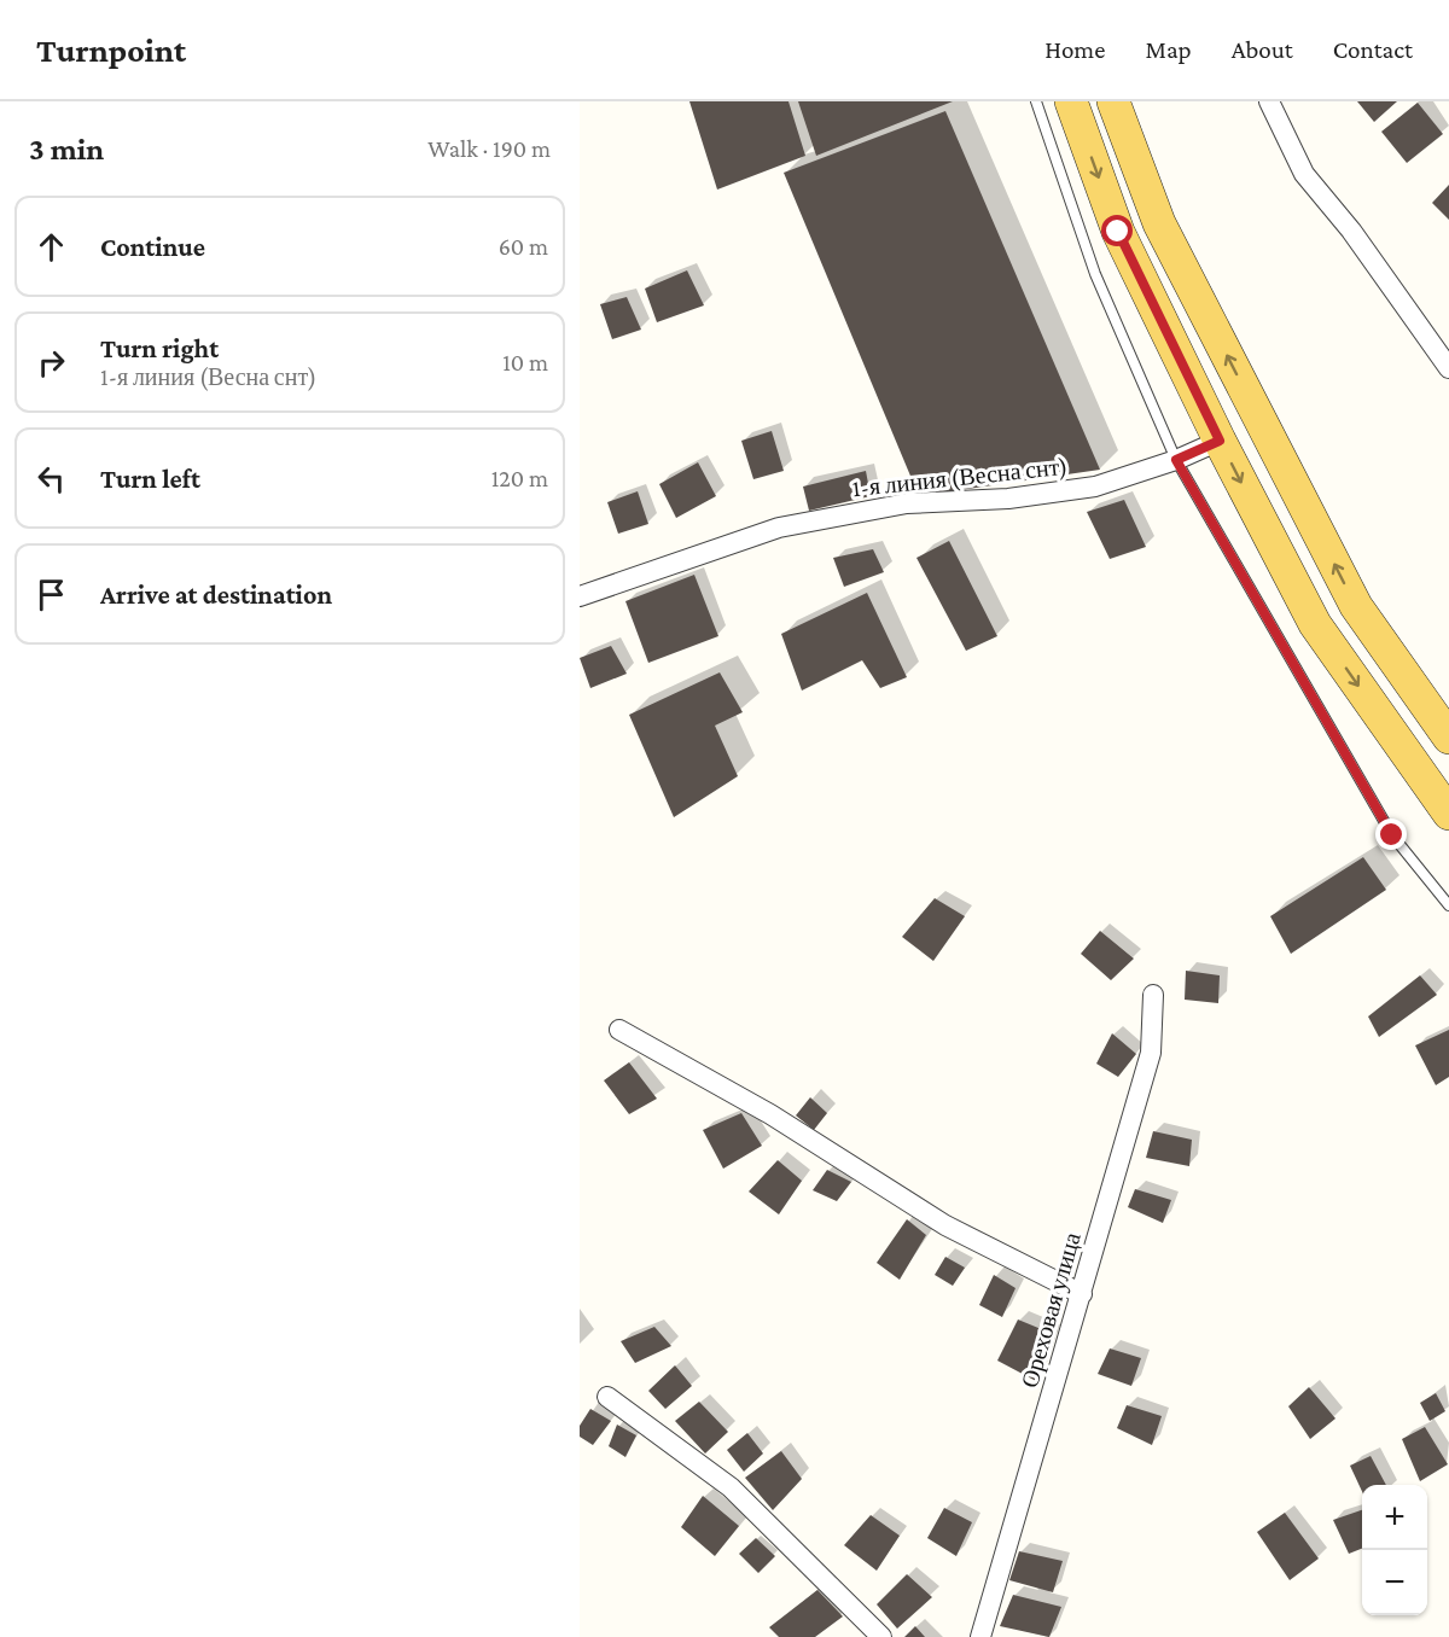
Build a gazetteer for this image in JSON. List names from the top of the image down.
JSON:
{
  "streets": {
    "street": ["1-я линия (Весна снт)", "Ореховая улица"]
  },
  "page": {
    "header": "Turnpoint",
    "nav": [
      "Home",
      "Map",
      "About",
      "Contact"
    ],
    "heading": ["3 min", "Walk · 190 m"],
    "list": [
      ["Continue", "60 m"],
      ["Turn right", "1-я линия (Весна снт)", "10 m"],
      ["Turn left", "120 m"],
      "Arrive at destination"
    ],
    "map_buttons": ["+", "−"]
  }
}
